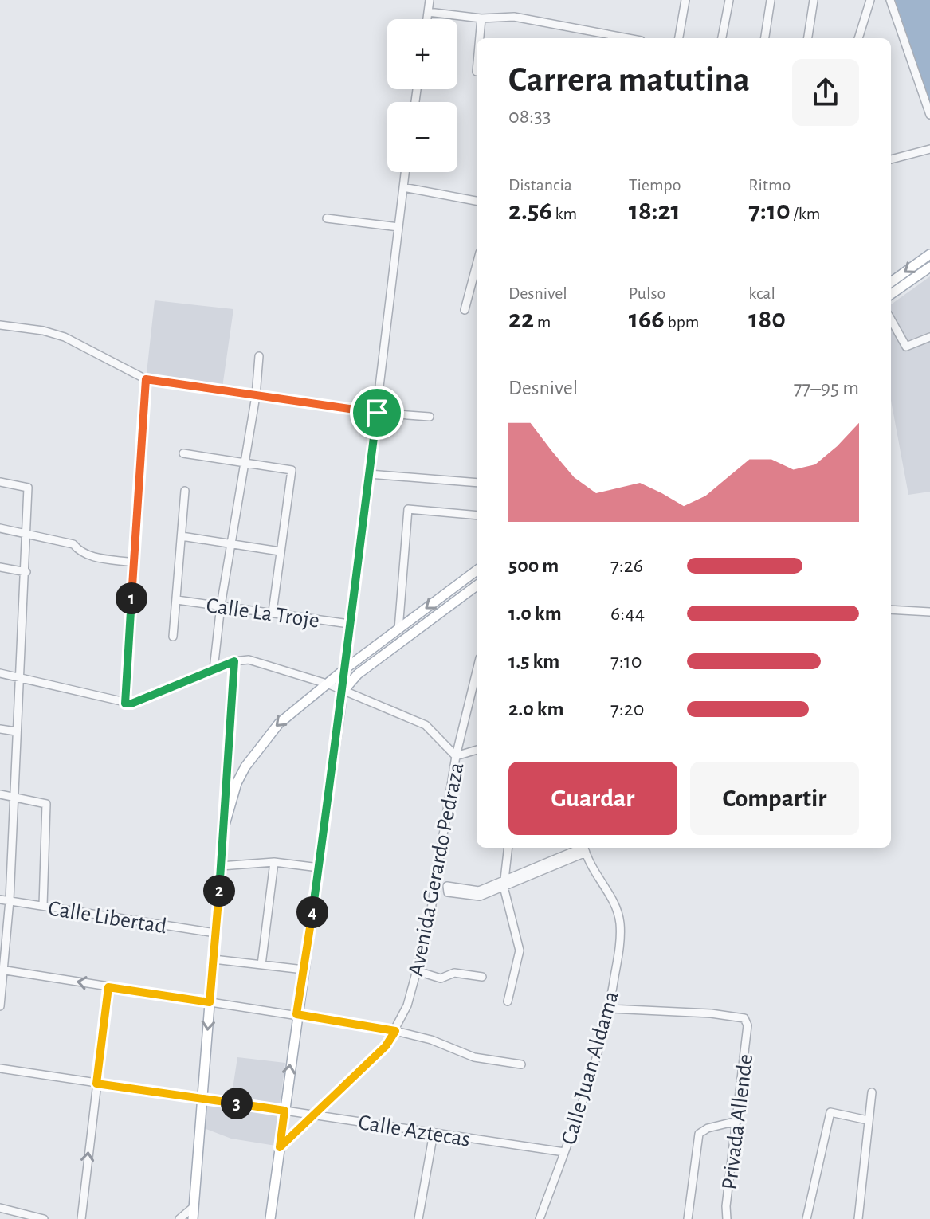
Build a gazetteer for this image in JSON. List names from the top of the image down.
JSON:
{
  "streets": {
    "street": [
      "Calle La Troje",
      "Avenida Gerardo Pedraza",
      "Calle Libertad",
      "Calle Juan Aldama",
      "Privada Allende",
      "Calle Aztecas"
    ]
  },
  "crossings": [
    ["Avenida Gerardo Pedraza", "Calle Aztecas"],
    ["Calle Juan Aldama", "Privada Allende"],
    ["Calle Juan Aldama", "Calle Aztecas"]
  ],
  "page": {
    "map_buttons": ["+", "−"],
    "heading": ["Carrera matutina", "08:33"],
    "stats": [
      ["Distancia", "2.56 km"],
      ["Tiempo", "18:21"],
      ["Ritmo", "7:10 /km"],
      ["Desnivel", "22 m"],
      ["Pulso", "166 bpm"],
      ["kcal", "180"]
    ],
    "chart": ["Desnivel", "77–95 m"],
    "list": [
      {
        "name": "500 m",
        "note": "7:26"
      },
      {
        "name": "1.0 km",
        "note": "6:44"
      },
      {
        "name": "1.5 km",
        "note": "7:10"
      },
      {
        "name": "2.0 km",
        "note": "7:20"
      }
    ],
    "pins": [
      "1",
      "2",
      "4",
      "3"
    ],
    "buttons": ["Guardar", "Compartir"]
  }
}
